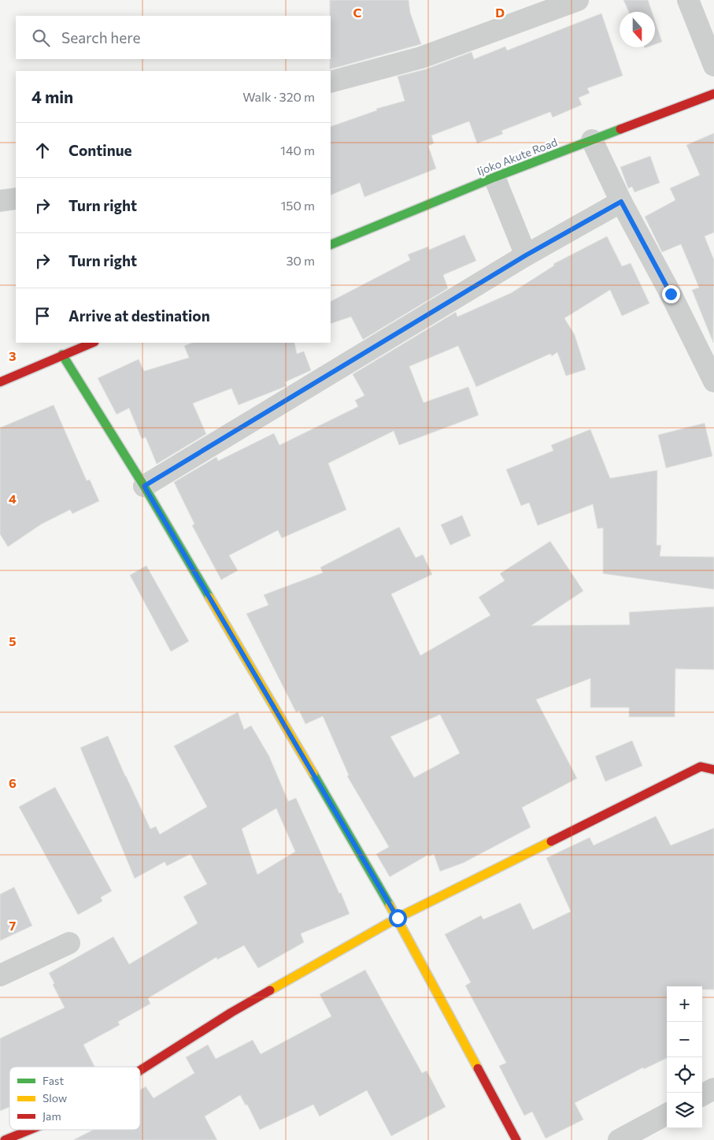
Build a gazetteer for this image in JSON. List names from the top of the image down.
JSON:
{
  "streets": {
    "street": ["Ijoko Akute Road"]
  },
  "legend": ["Fast", "Slow", "Jam"],
  "north": "bottom",
  "page": {
    "search": "Search here",
    "heading": ["4 min", "Walk · 320 m"],
    "list": [
      ["Continue", "140 m"],
      ["Turn right", "150 m"],
      ["Turn right", "30 m"],
      "Arrive at destination"
    ],
    "map_buttons": ["+", "−"]
  },
  "grid": {
    "columns": ["C", "D"],
    "rows": [
      "3",
      "4",
      "5",
      "6",
      "7"
    ]
  }
}
